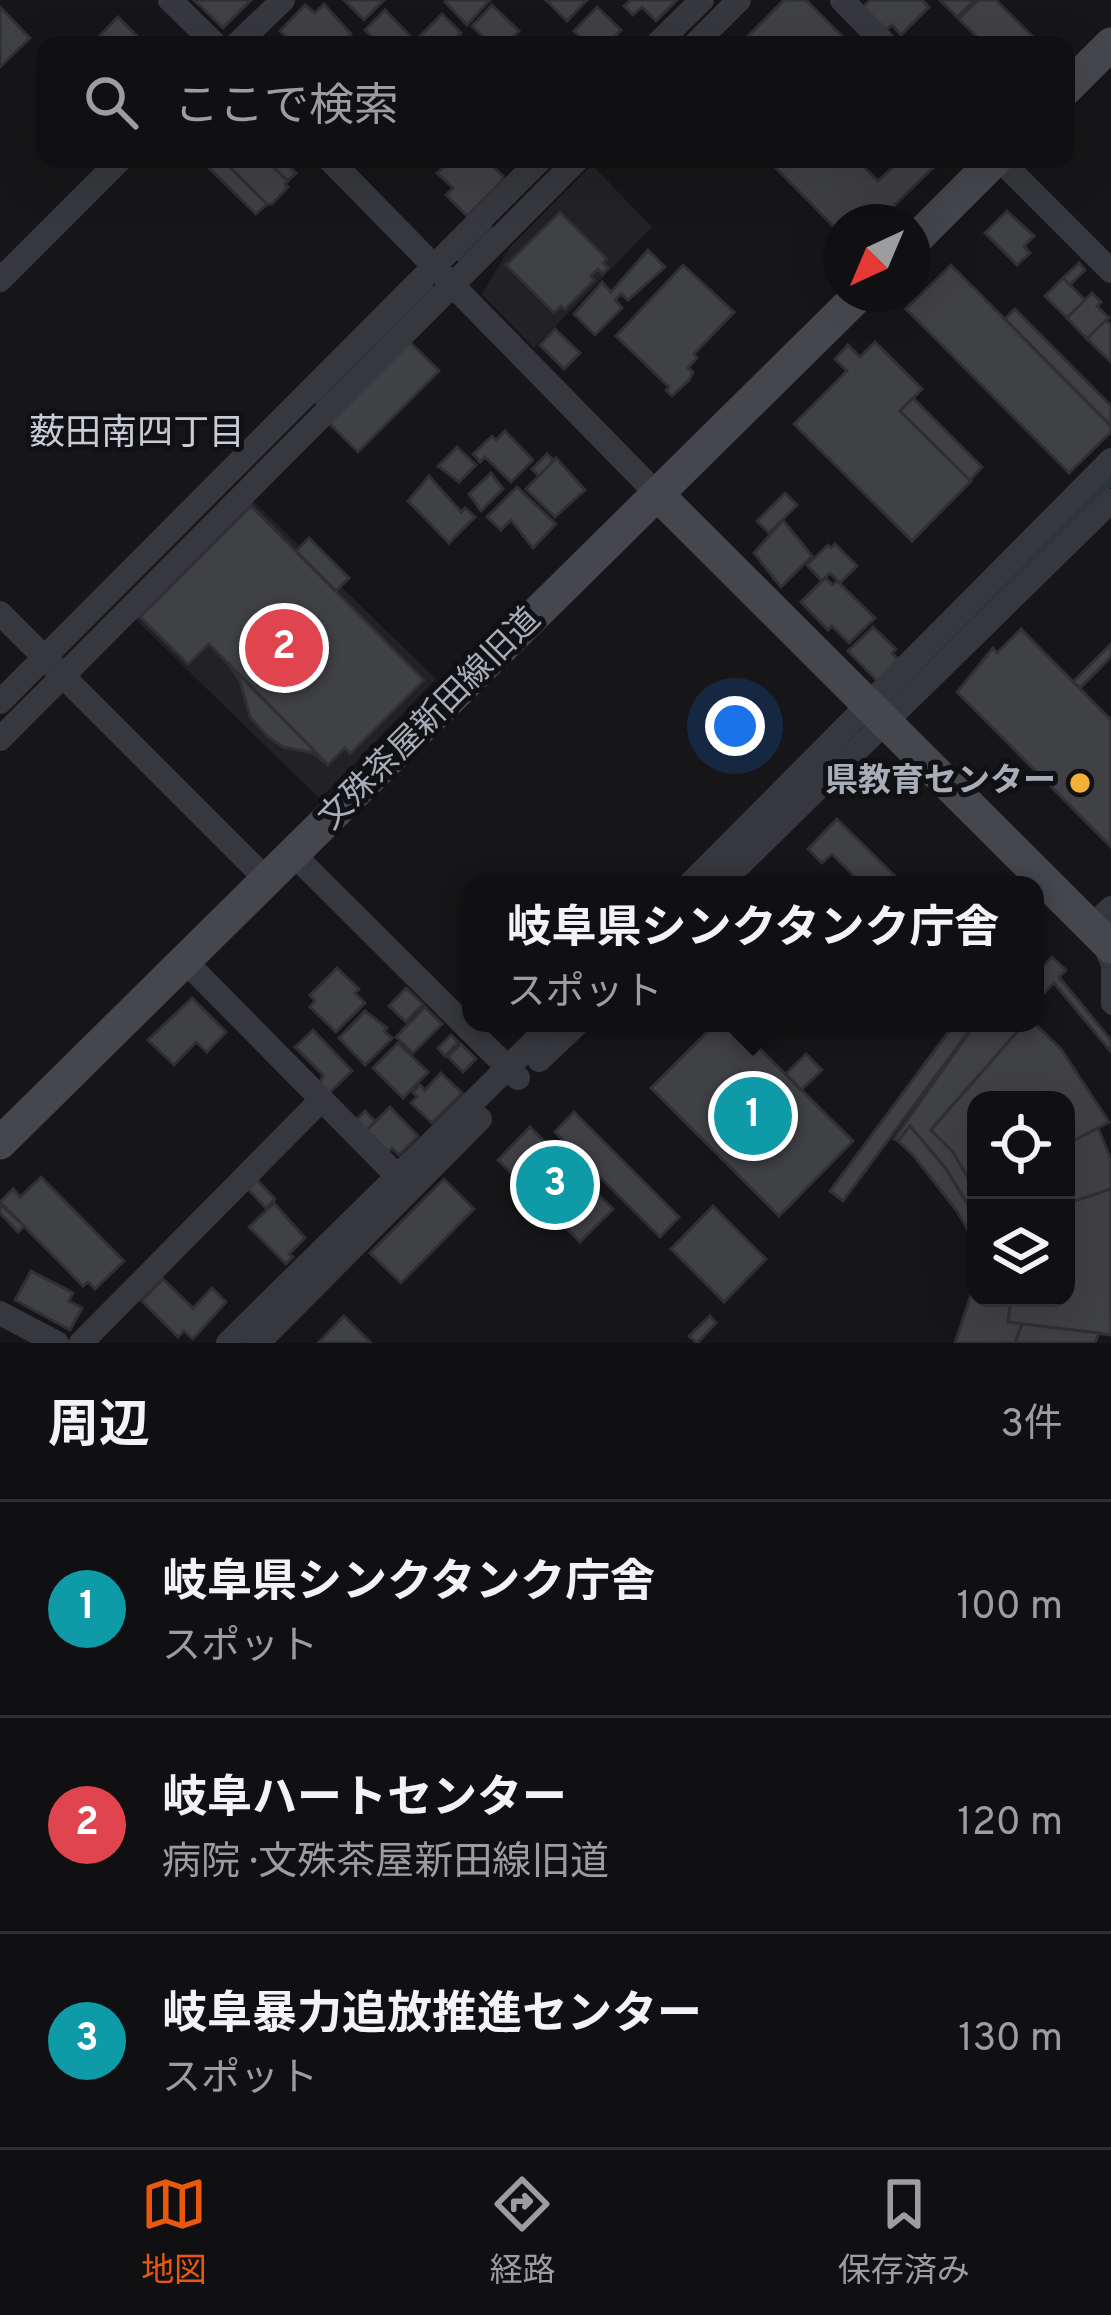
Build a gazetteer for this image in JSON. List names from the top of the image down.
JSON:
{
  "streets": {
    "street": ["文殊茶屋新田線旧道"]
  },
  "districts": ["薮田南四丁目"],
  "places": ["県教育センター"],
  "north": "bottom left",
  "page": {
    "search": "ここで検索",
    "pins": ["2", "1", "3"],
    "popup": ["岐阜県シンクタンク庁舎", "スポット"],
    "heading": ["周辺", "3件"],
    "list": [
      {
        "mark": "1",
        "name": "岐阜県シンクタンク庁舎",
        "note": "スポット",
        "value": "100 m"
      },
      {
        "mark": "2",
        "name": "岐阜ハートセンター",
        "note": "病院 · 文殊茶屋新田線旧道",
        "value": "120 m"
      },
      {
        "mark": "3",
        "name": "岐阜暴力追放推進センター",
        "note": "スポット",
        "value": "130 m"
      }
    ],
    "nav": ["地図", "経路", "保存済み"]
  }
}
